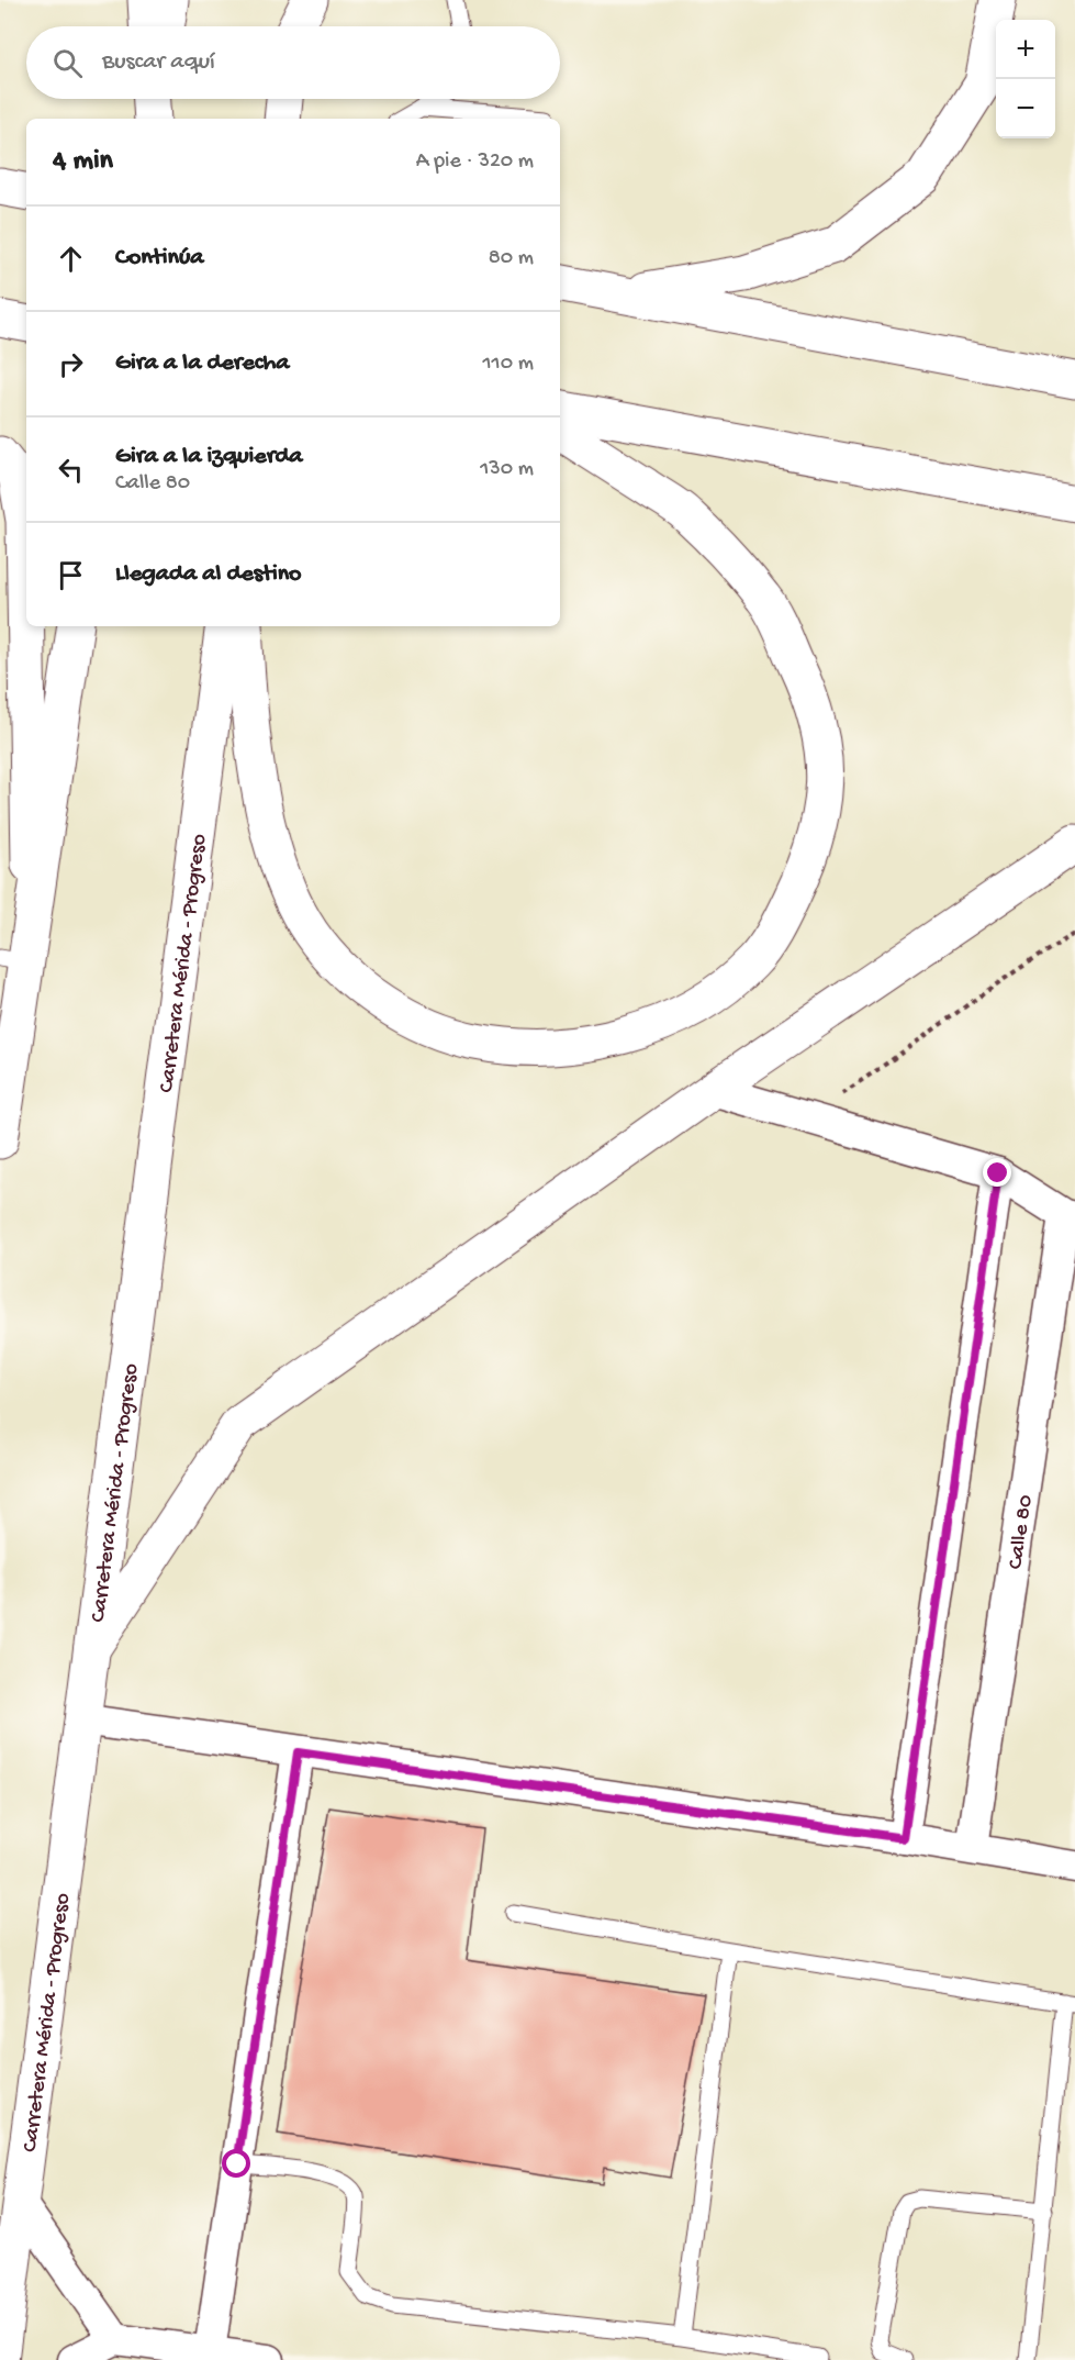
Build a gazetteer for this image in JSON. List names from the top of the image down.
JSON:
{
  "streets": {
    "main road": ["Carretera Mérida - Progreso"],
    "street": ["Calle 80"]
  },
  "page": {
    "map_buttons": ["+", "−"],
    "search": "Buscar aquí",
    "heading": ["4 min", "A pie · 320 m"],
    "list": [
      ["Continúa", "80 m"],
      ["Gira a la derecha", "110 m"],
      ["Gira a la izquierda", "Calle 80", "130 m"],
      "Llegada al destino"
    ]
  }
}
